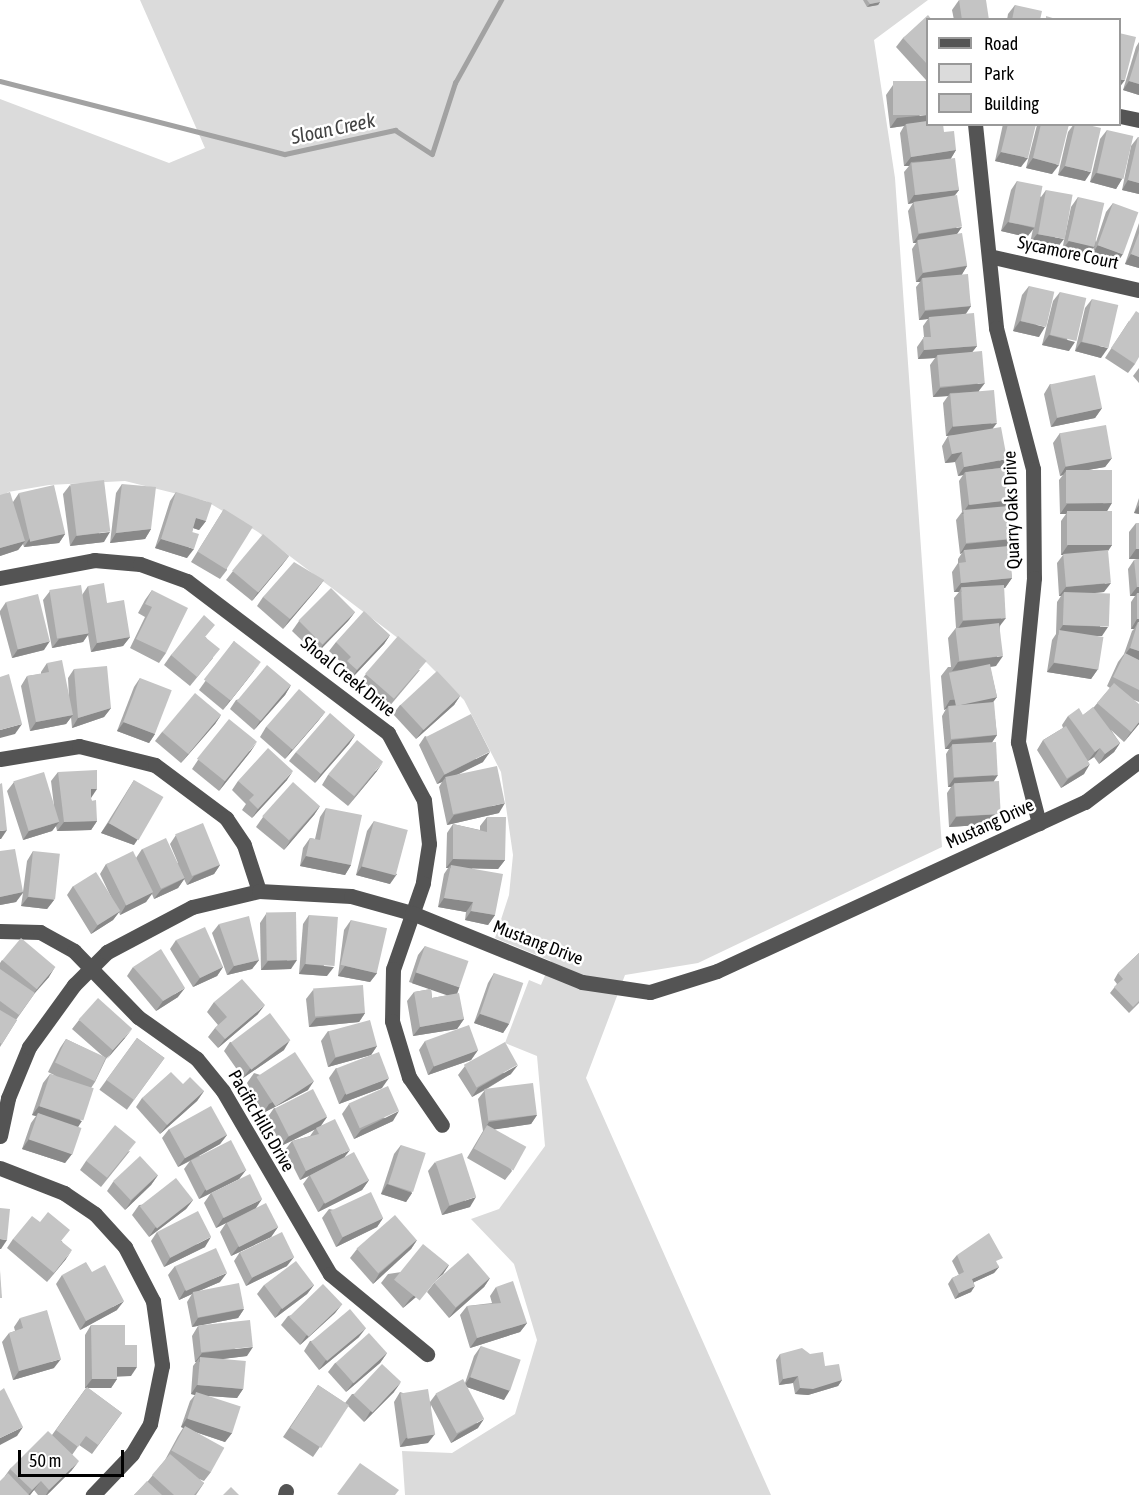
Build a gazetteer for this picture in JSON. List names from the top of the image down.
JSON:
{
  "streets": {
    "street": [
      "Sycamore Court",
      "Quarry Oaks Drive",
      "Shoal Creek Drive",
      "Mustang Drive",
      "Pacific Hills Drive"
    ]
  },
  "crossings": [
    ["Sycamore Court", "Quarry Oaks Drive"],
    ["Quarry Oaks Drive", "Mustang Drive"],
    ["Shoal Creek Drive", "Mustang Drive"],
    ["Mustang Drive", "Pacific Hills Drive"]
  ],
  "water": ["Sloan Creek"],
  "legend": ["Road", "Park", "Building"],
  "scale_bar": "50 m"
}
